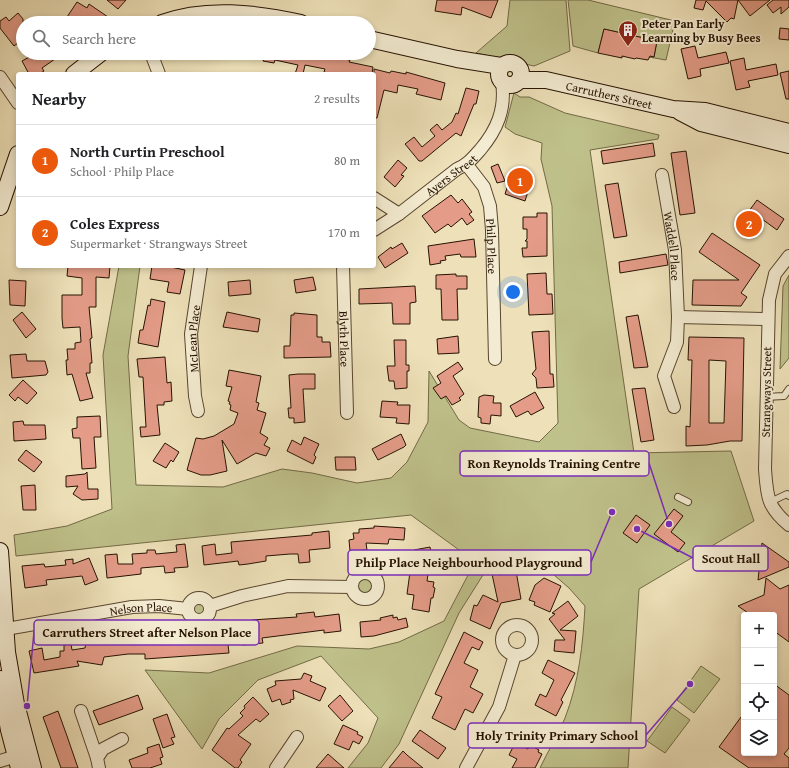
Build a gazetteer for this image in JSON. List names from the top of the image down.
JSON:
{
  "streets": {
    "main road": ["Carruthers Street"],
    "street": [
      "Ayers Street",
      "Philp Place",
      "Waddell Place",
      "McLean Place",
      "Blyth Place",
      "Strangways Street",
      "Nelson Place"
    ]
  },
  "crossings": [
    ["Carruthers Street", "Ayers Street"],
    ["Ayers Street", "Philp Place"]
  ],
  "places": {
    "building": ["Peter Pan Early Learning by Busy Bees"],
    "other": [
      "Philp Place Neighbourhood Playground",
      "Ron Reynolds Training Centre",
      "Scout Hall",
      "Holy Trinity Primary School",
      "Carruthers Street after Nelson Place"
    ]
  },
  "page": {
    "search": "Search here",
    "heading": ["Nearby", "2 results"],
    "list": [
      {
        "mark": "1",
        "name": "North Curtin Preschool",
        "note": "School · Philp Place",
        "value": "80 m"
      },
      {
        "mark": "2",
        "name": "Coles Express",
        "note": "Supermarket · Strangways Street",
        "value": "170 m"
      }
    ],
    "pins": ["1", "2"],
    "map_buttons": ["+", "−"]
  }
}
